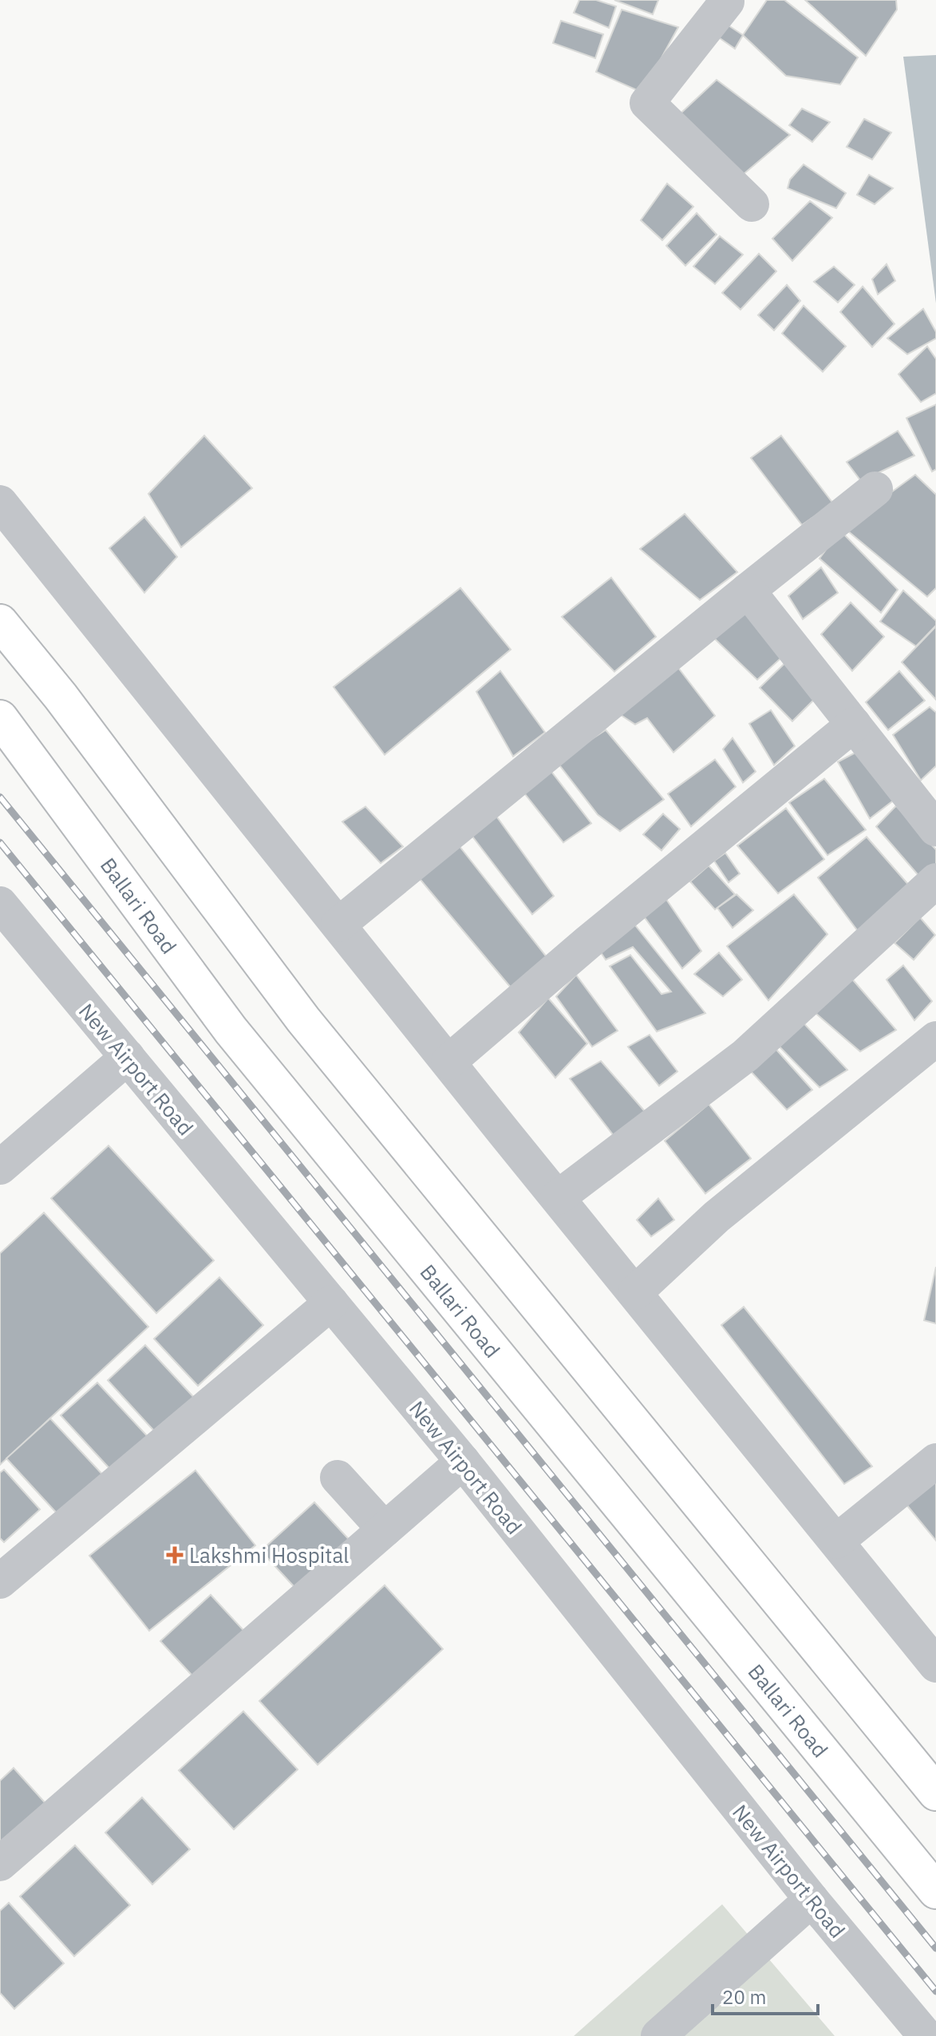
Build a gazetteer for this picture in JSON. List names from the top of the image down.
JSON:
{
  "streets": {
    "highway": ["Ballari Road"],
    "street": ["New Airport Road"]
  },
  "places": {
    "health": ["Lakshmi Hospital"]
  },
  "scale_bar": "20 m"
}
